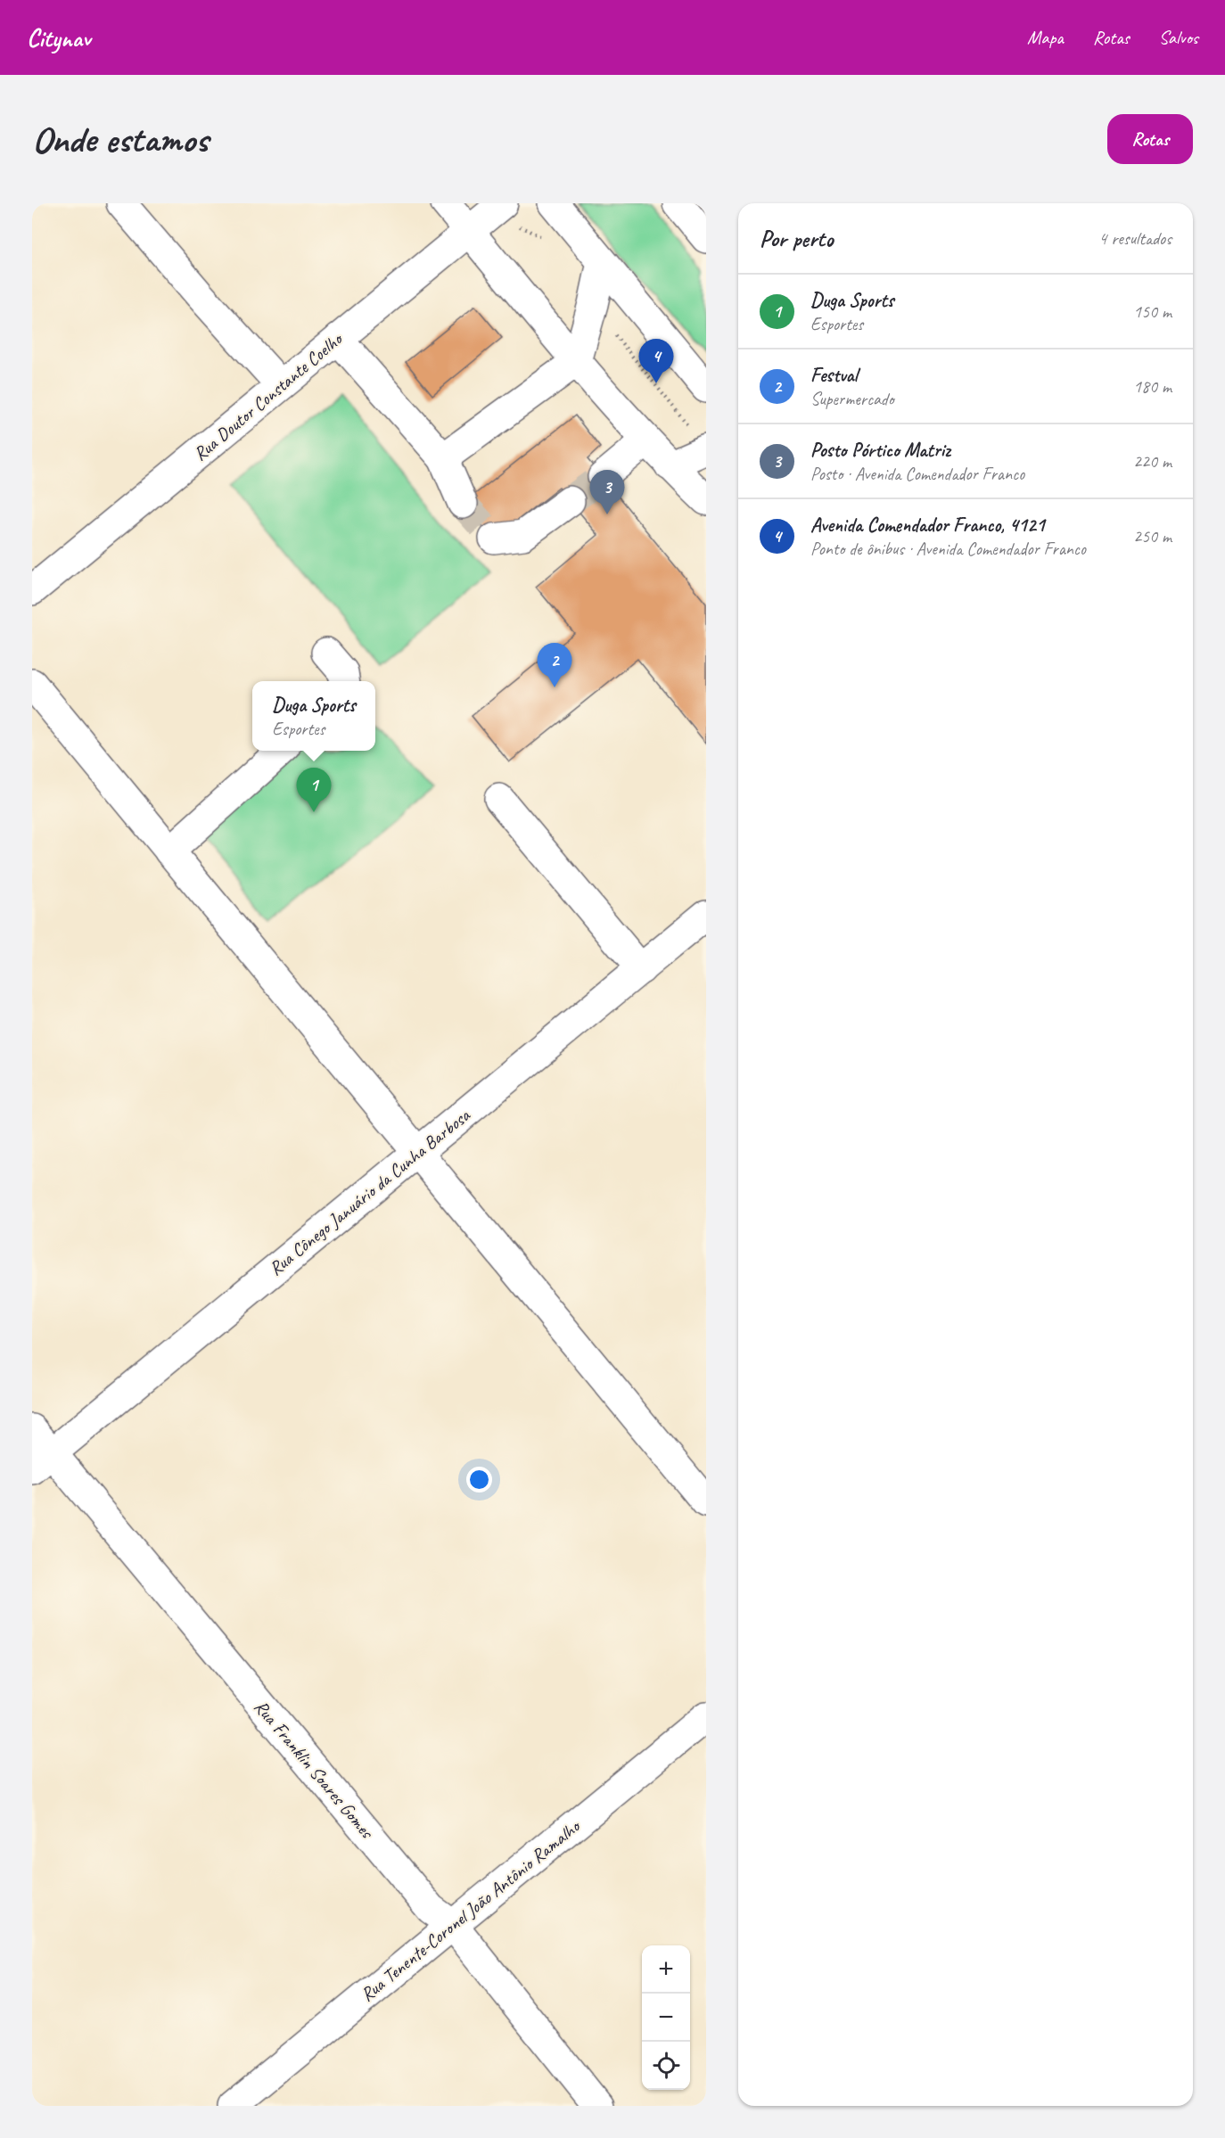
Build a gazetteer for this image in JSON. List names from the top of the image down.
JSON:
{
  "streets": {
    "main road": [
      "Rua Doutor Constante Coelho",
      "Rua Cônego Januário da Cunha Barbosa",
      "Rua Franklin Soares Gomes",
      "Rua Tenente-Coronel João Antônio Ramalho"
    ]
  },
  "crossings": [
    ["Rua Cônego Januário da Cunha Barbosa", "Rua Franklin Soares Gomes"],
    ["Rua Franklin Soares Gomes", "Rua Tenente-Coronel João Antônio Ramalho"]
  ],
  "page": {
    "header": "Citynav",
    "nav": ["Mapa", "Rotas", "Salvos"],
    "buttons": "Rotas",
    "title": "Onde estamos",
    "heading": ["Por perto", "4 resultados"],
    "list": [
      {
        "mark": "1",
        "name": "Duga Sports",
        "note": "Esportes",
        "value": "150 m"
      },
      {
        "mark": "2",
        "name": "Festval",
        "note": "Supermercado",
        "value": "180 m"
      },
      {
        "mark": "3",
        "name": "Posto Pórtico Matriz",
        "note": "Posto · Avenida Comendador Franco",
        "value": "220 m"
      },
      {
        "mark": "4",
        "name": "Avenida Comendador Franco, 4121",
        "note": "Ponto de ônibus · Avenida Comendador Franco",
        "value": "250 m"
      }
    ],
    "pins": [
      "4",
      "3",
      "2",
      "1"
    ],
    "popup": ["Duga Sports", "Esportes"],
    "map_buttons": ["+", "−"]
  }
}
